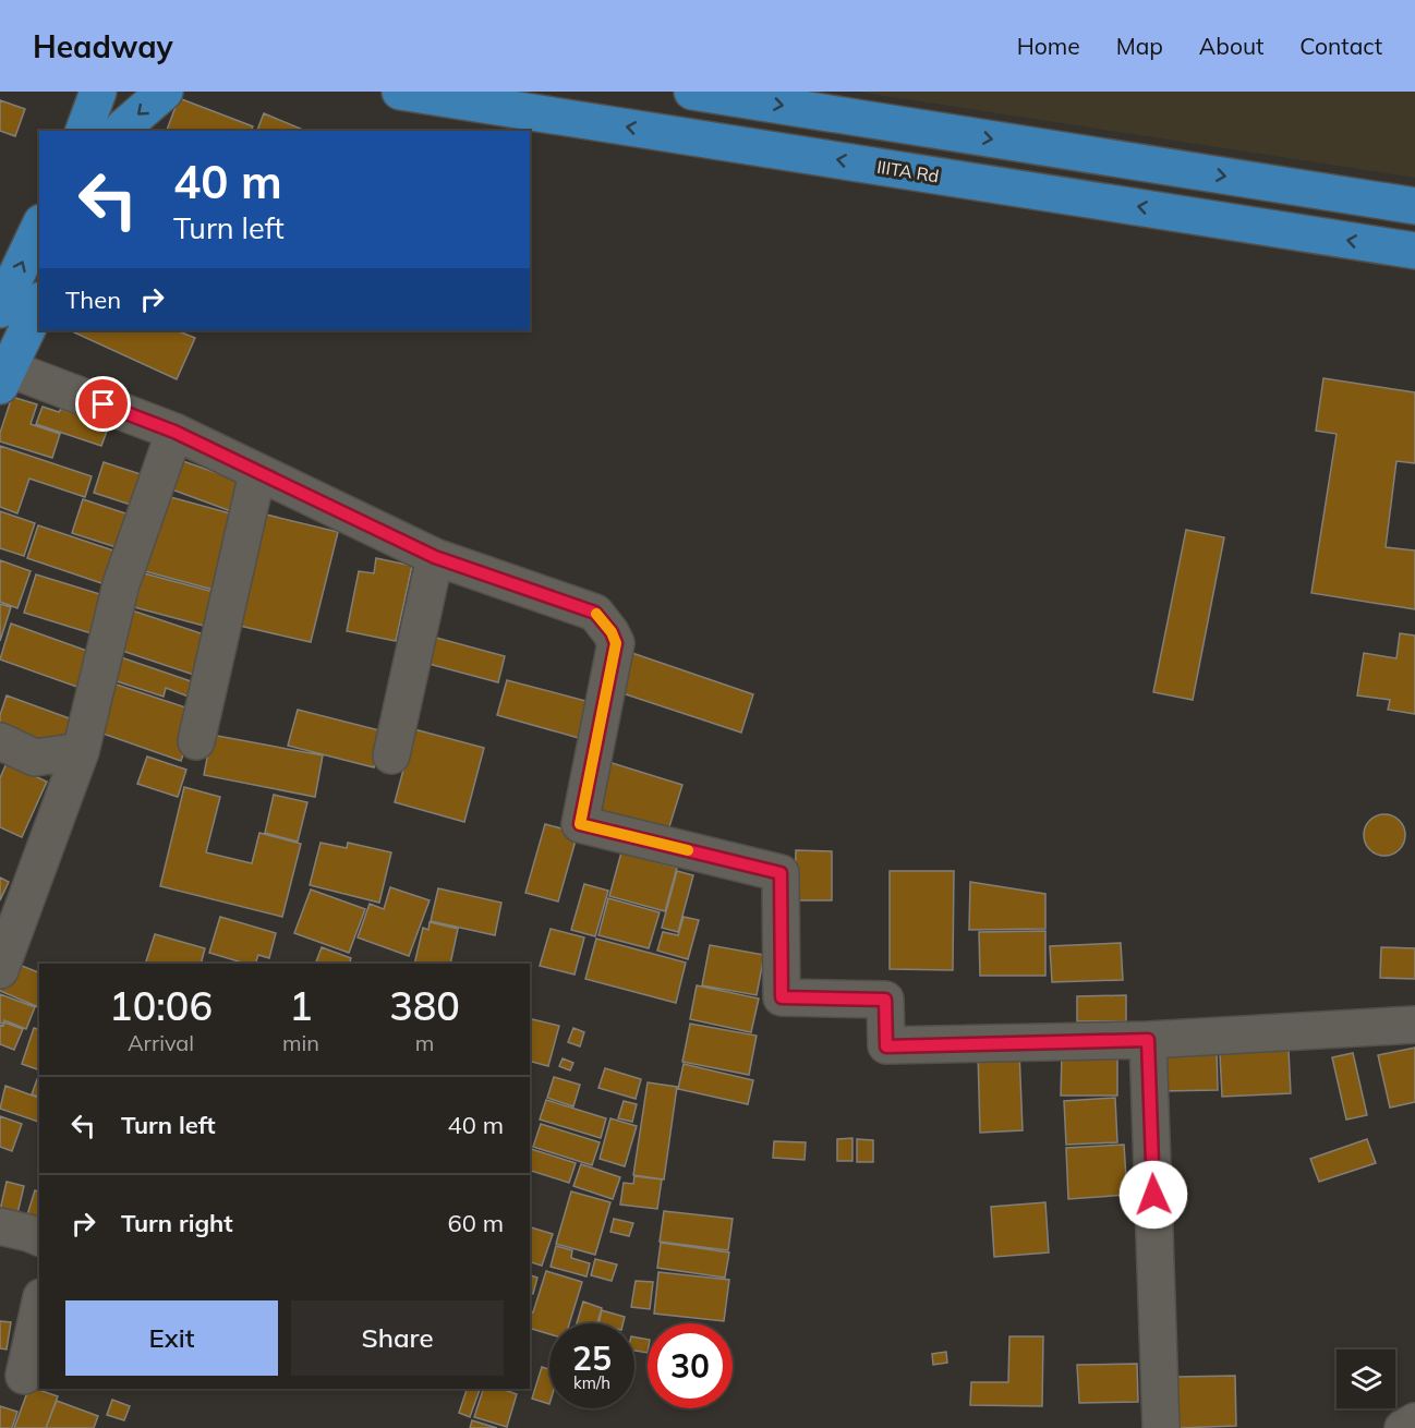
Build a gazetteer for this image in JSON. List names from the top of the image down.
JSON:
{
  "streets": {
    "main road": ["IIITA Rd"]
  },
  "page": {
    "header": "Headway",
    "nav": [
      "Home",
      "Map",
      "About",
      "Contact"
    ],
    "turn": ["40 m", "Turn left"],
    "then": "Then",
    "eta": [
      "10:06",
      "Arrival",
      "1",
      "min",
      "380",
      "m"
    ],
    "list": [
      {
        "name": "Turn left",
        "value": "40 m"
      },
      {
        "name": "Turn right",
        "value": "60 m"
      }
    ],
    "buttons": ["Exit", "Share"],
    "speed": "25 km/h",
    "limit": "30"
  }
}
